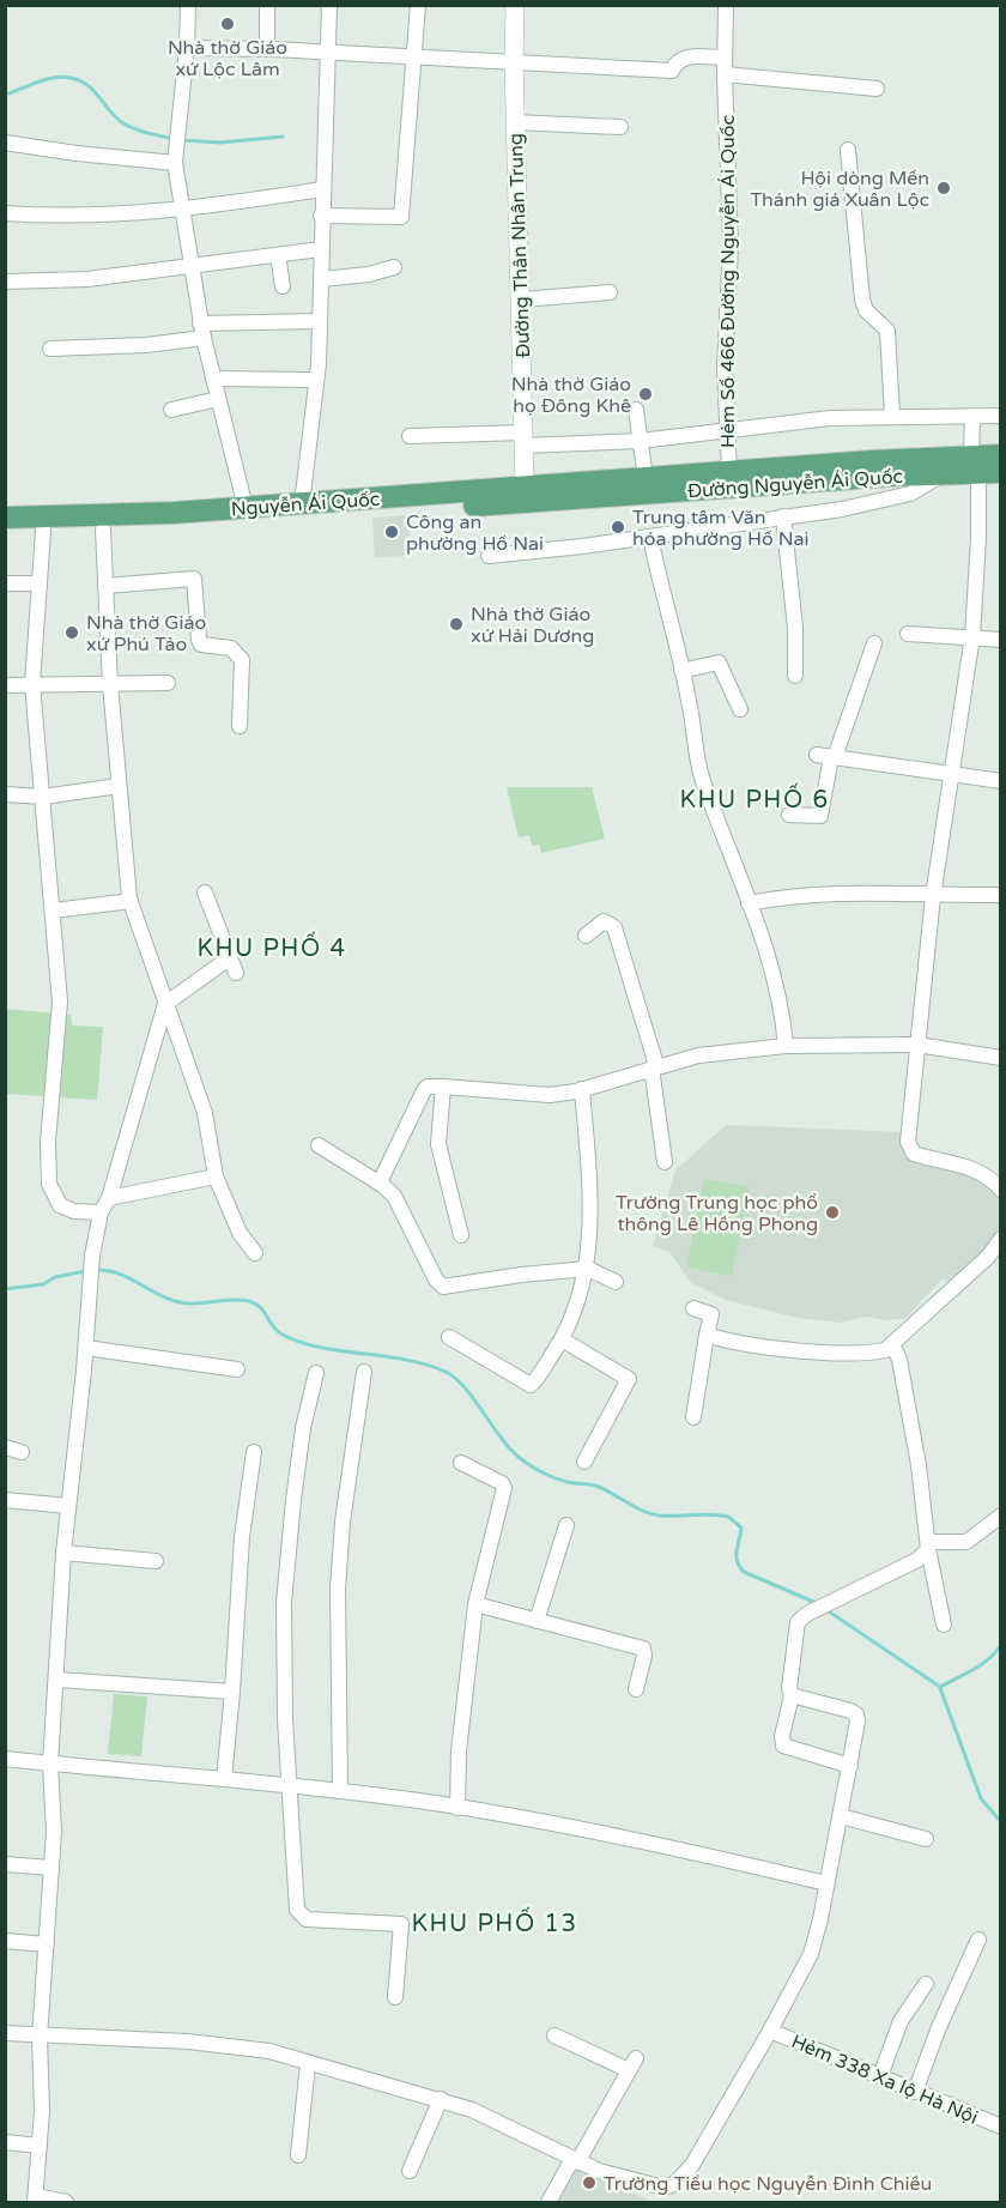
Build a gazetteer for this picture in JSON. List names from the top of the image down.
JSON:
{
  "streets": {
    "main road": ["Đường Nguyễn Ái Quốc", "Nguyễn Ái Quốc"],
    "street": ["Đường Thân Nhân Trung", "Hẻm Số 466 Đường Nguyễn Ái Quốc", "Hẻm 338 Xa lộ Hà Nội"]
  },
  "crossings": [
    ["Đường Thân Nhân Trung", "Nguyễn Ái Quốc"],
    ["Hẻm Số 466 Đường Nguyễn Ái Quốc", "Đường Nguyễn Ái Quốc"],
    ["Đường Nguyễn Ái Quốc", "Nguyễn Ái Quốc"]
  ],
  "districts": ["KHU PHỐ 6", "KHU PHỐ 4", "KHU PHỐ 13"],
  "places": [
    "Nhà thờ Giáo xứ Lộc Lâm",
    "Hội dòng Mến Thánh giá Xuân Lộc",
    "Nhà thờ Giáo họ Đông Khê",
    "Trung tâm Văn hóa phường Hố Nai",
    "Công an phường Hố Nai",
    "Nhà thờ Giáo xứ Hải Dương",
    "Nhà thờ Giáo xứ Phú Tảo",
    "Trường Trung học phổ thông Lê Hồng Phong",
    "Trường Tiểu học Nguyễn Đình Chiều"
  ]
}
